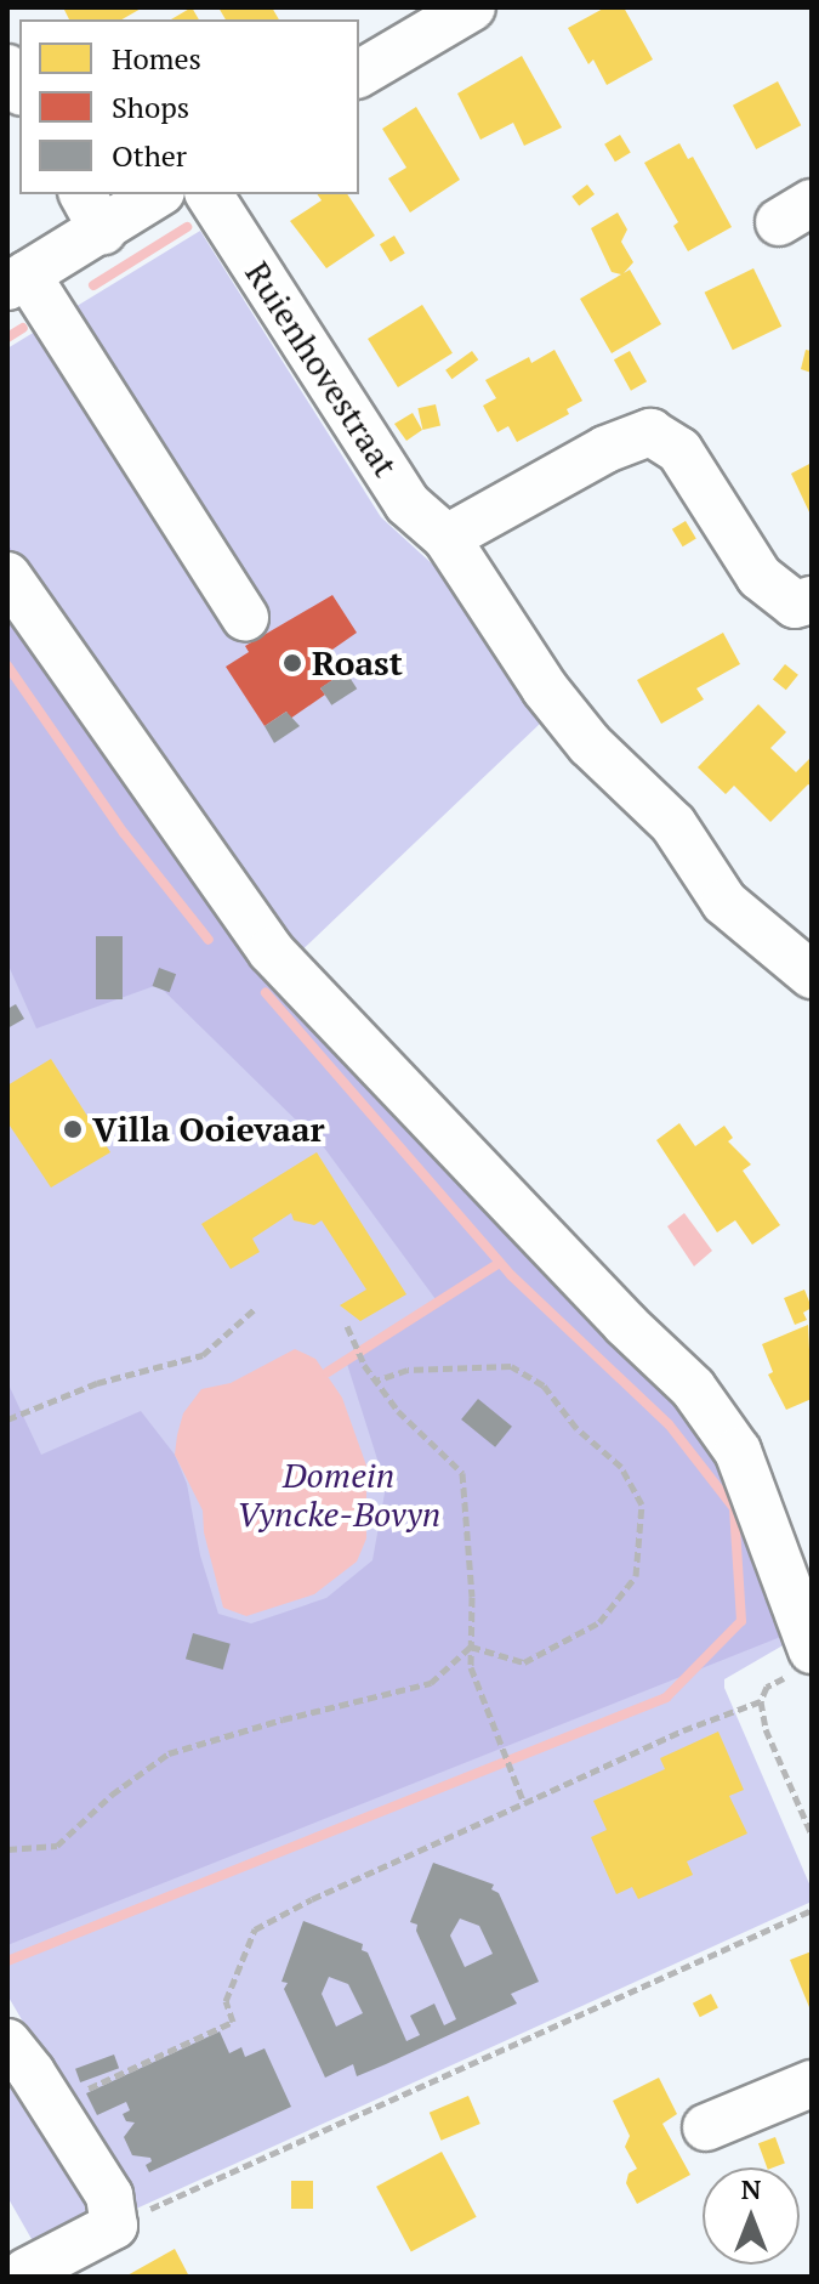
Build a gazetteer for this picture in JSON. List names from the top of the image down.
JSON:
{
  "streets": {
    "street": ["Ruienhovestraat"]
  },
  "parks": ["Domein Vyncke-Bovyn"],
  "places": ["Roast", "Villa Ooievaar"],
  "legend": ["Homes", "Shops", "Other"],
  "north": "top"
}
